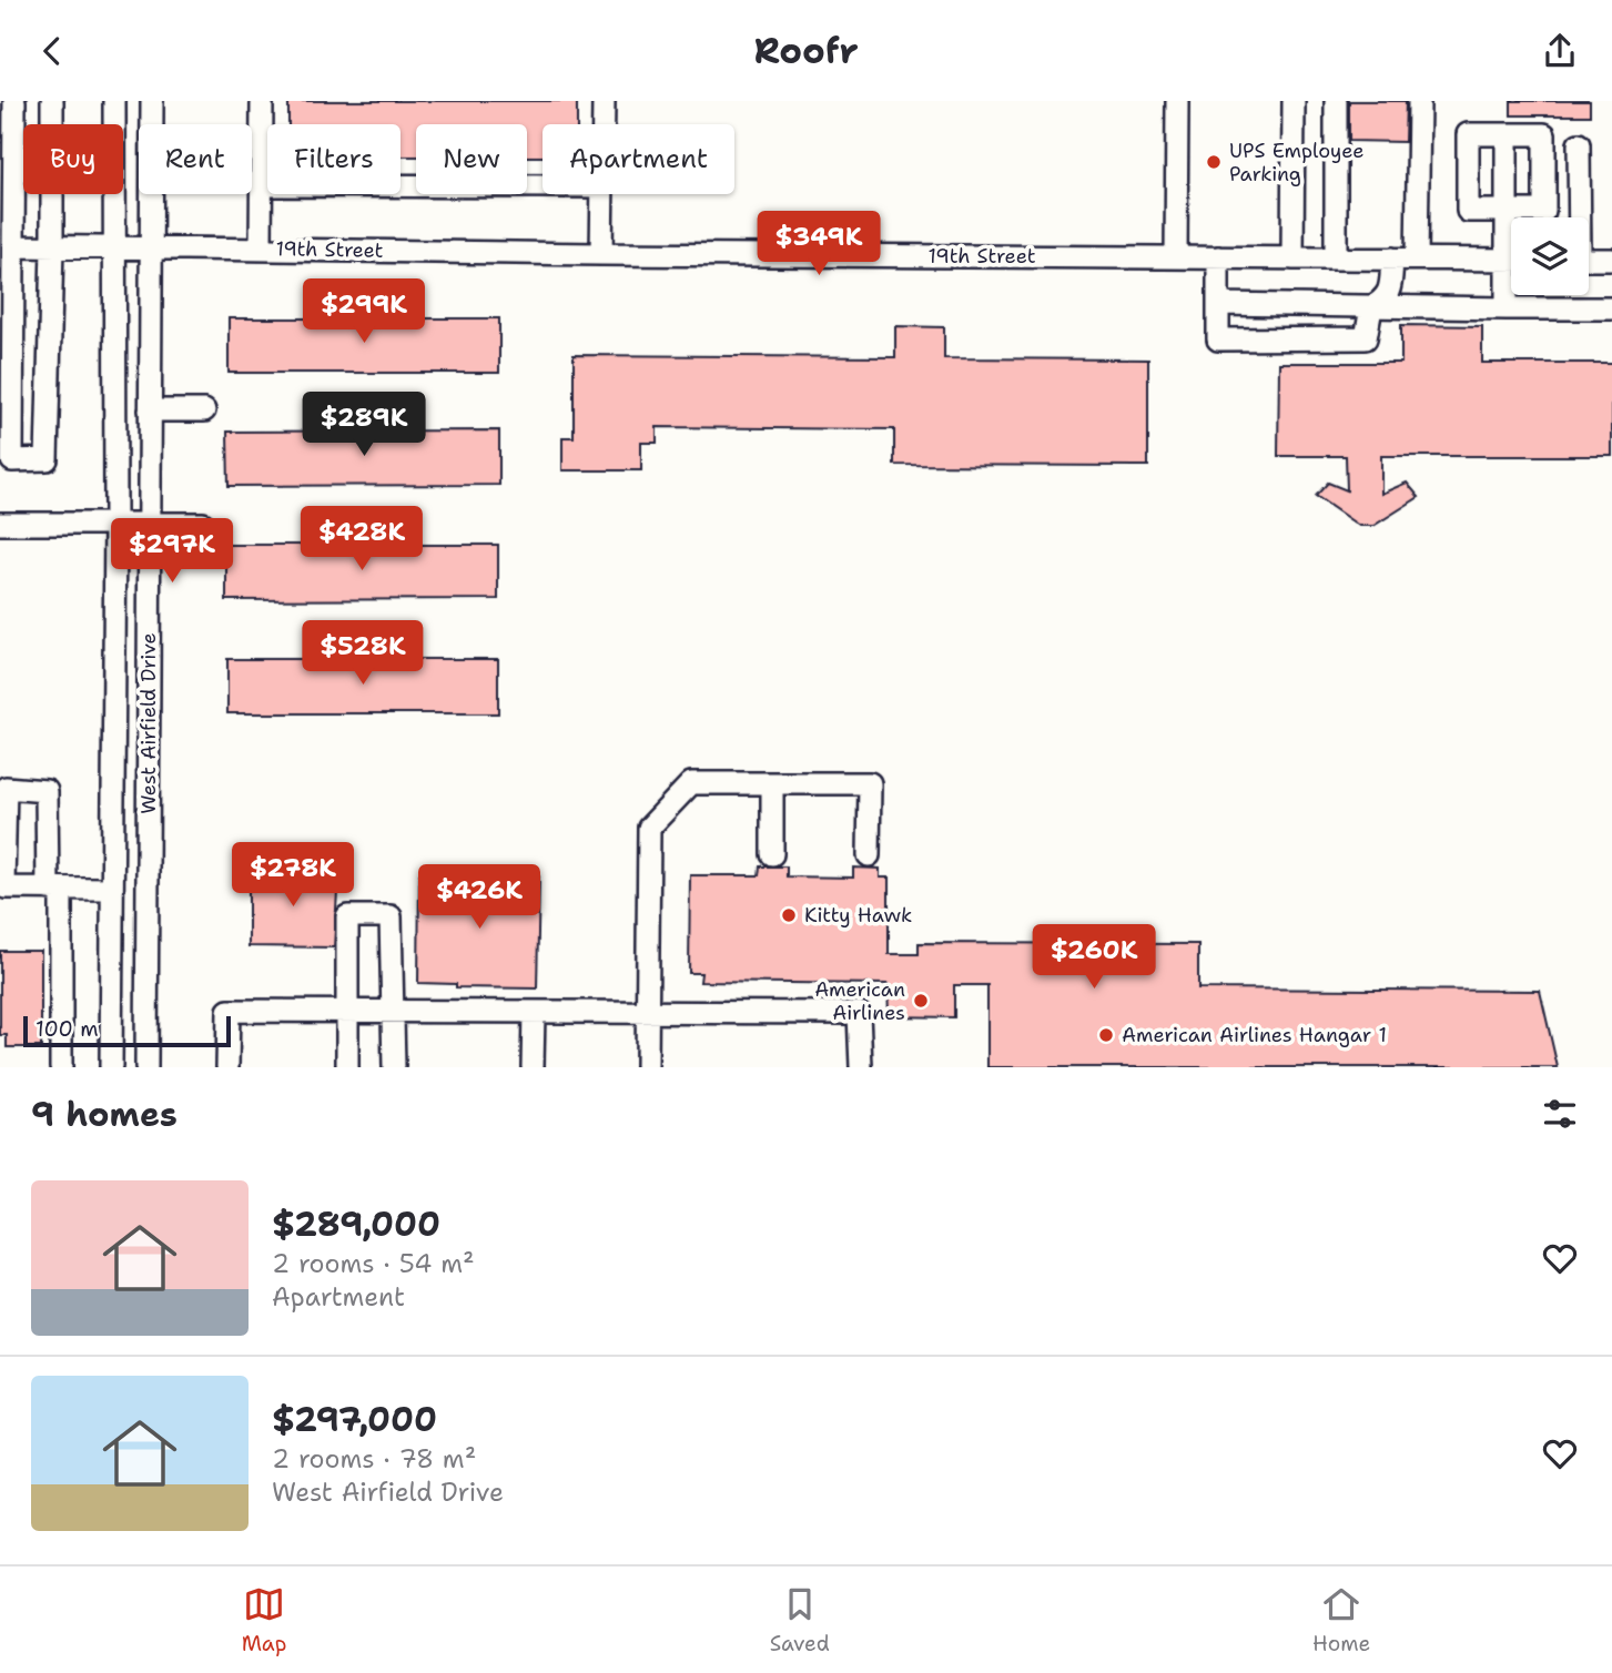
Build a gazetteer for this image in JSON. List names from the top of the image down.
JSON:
{
  "streets": {
    "street": ["19th Street", "West Airfield Drive"]
  },
  "crossings": [
    ["19th Street", "West Airfield Drive"]
  ],
  "places": [
    "UPS Employee Parking",
    "Kitty Hawk",
    "American Airlines",
    "American Airlines Hangar 1"
  ],
  "scale_bar": "100 m",
  "page": {
    "header": "Roofr",
    "chip": [
      "Buy",
      "Rent",
      "Filters",
      "New",
      "Apartment"
    ],
    "price": [
      "$349K",
      "$299K",
      "$289K",
      "$428K",
      "$297K",
      "$528K",
      "$278K",
      "$426K",
      "$260K"
    ],
    "scale": "100 m",
    "heading": "9 homes",
    "list": [
      {
        "name": "$289,000",
        "note": "2 rooms · 54 m² · Apartment"
      },
      {
        "name": "$297,000",
        "note": "2 rooms · 78 m² · West Airfield Drive"
      }
    ],
    "tabs": ["Map", "Saved", "Home"]
  }
}
